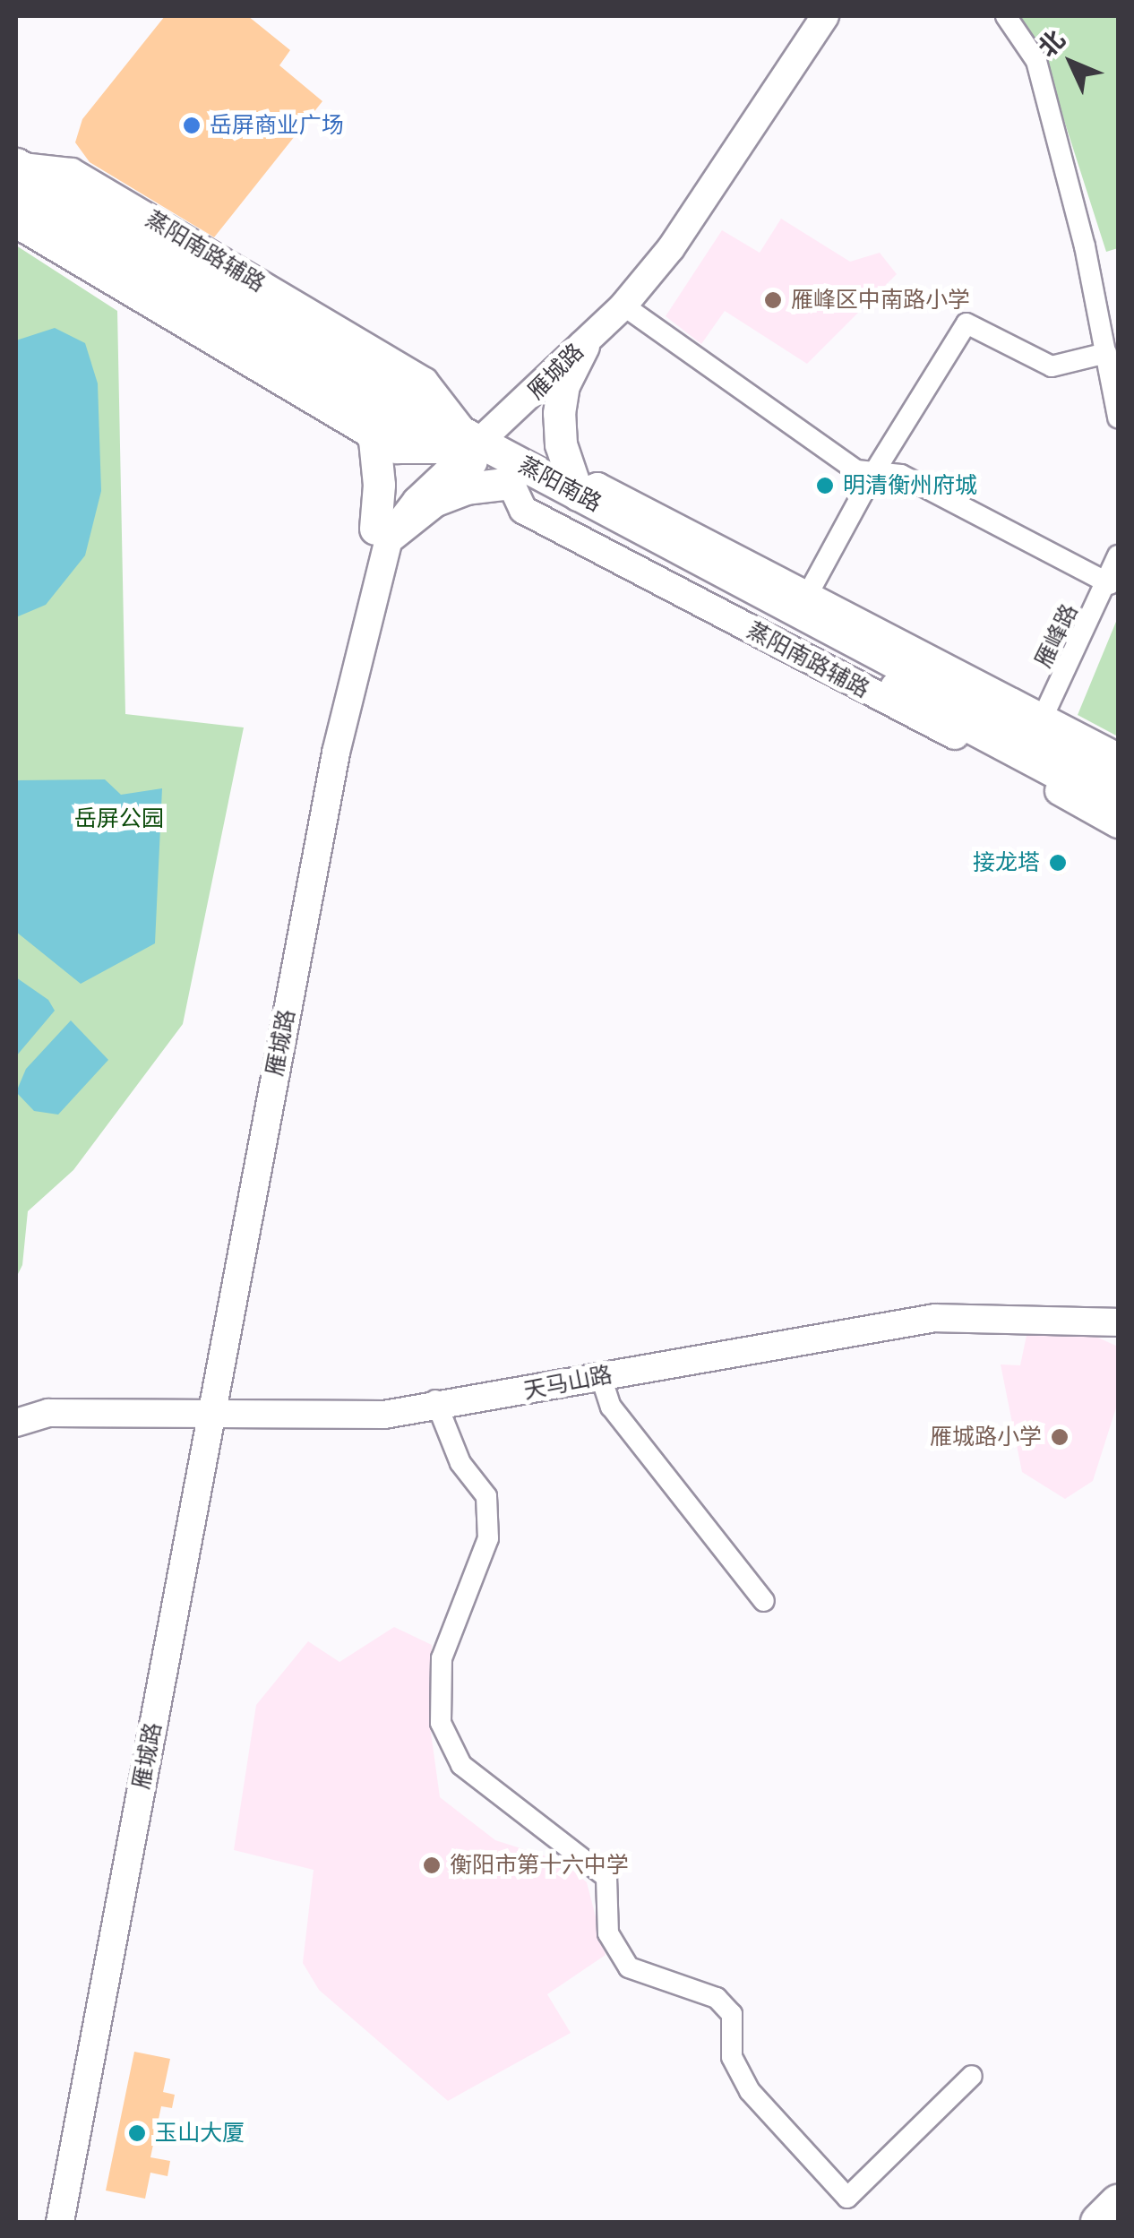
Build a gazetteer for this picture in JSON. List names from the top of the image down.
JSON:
{
  "streets": {
    "main road": ["蒸阳南路"],
    "street": [
      "蒸阳南路辅路",
      "雁城路",
      "雁峰路",
      "天马山路"
    ]
  },
  "crossings": [
    ["蒸阳南路辅路", "蒸阳南路"],
    ["雁城路", "蒸阳南路"],
    ["雁城路", "天马山路"],
    ["蒸阳南路", "雁峰路"]
  ],
  "parks": ["岳屏公园"],
  "places": [
    "岳屏商业广场",
    "雁峰区中南路小学",
    "明清衡州府城",
    "接龙塔",
    "雁城路小学",
    "衡阳市第十六中学",
    "玉山大厦"
  ],
  "north": "top left"
}
